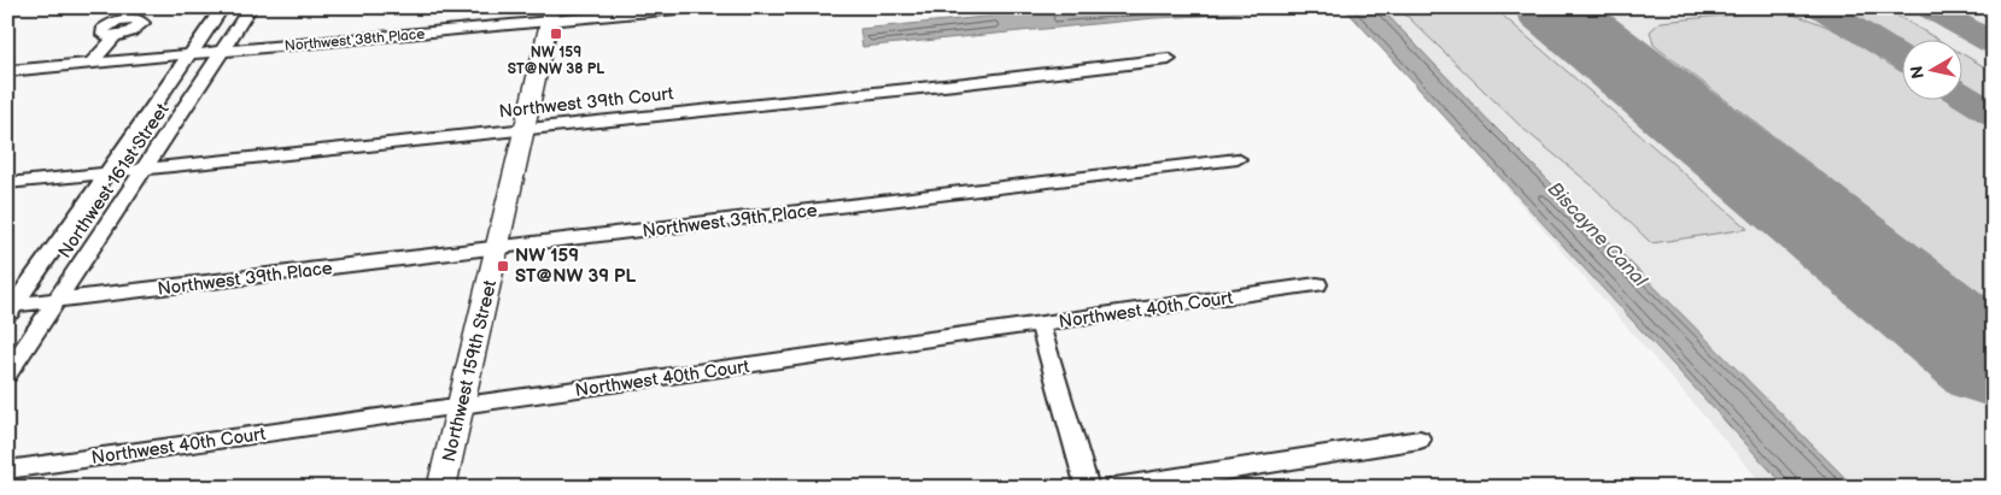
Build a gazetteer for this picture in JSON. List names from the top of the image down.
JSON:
{
  "streets": {
    "street": [
      "Northwest 38th Place",
      "Northwest 39th Court",
      "Northwest 161st Street",
      "Northwest 39th Place",
      "Northwest 40th Court",
      "Northwest 159th Street"
    ]
  },
  "crossings": [
    ["Northwest 38th Place", "Northwest 161st Street"],
    ["Northwest 38th Place", "Northwest 159th Street"],
    ["Northwest 39th Court", "Northwest 161st Street"],
    ["Northwest 39th Court", "Northwest 159th Street"],
    ["Northwest 161st Street", "Northwest 39th Place"],
    ["Northwest 39th Place", "Northwest 159th Street"],
    ["Northwest 40th Court", "Northwest 159th Street"]
  ],
  "water": ["Biscayne Canal"],
  "places": {
    "transit": ["NW 159 ST@NW 38 PL", "NW 159 ST@NW 39 PL"]
  },
  "north": "left"
}
